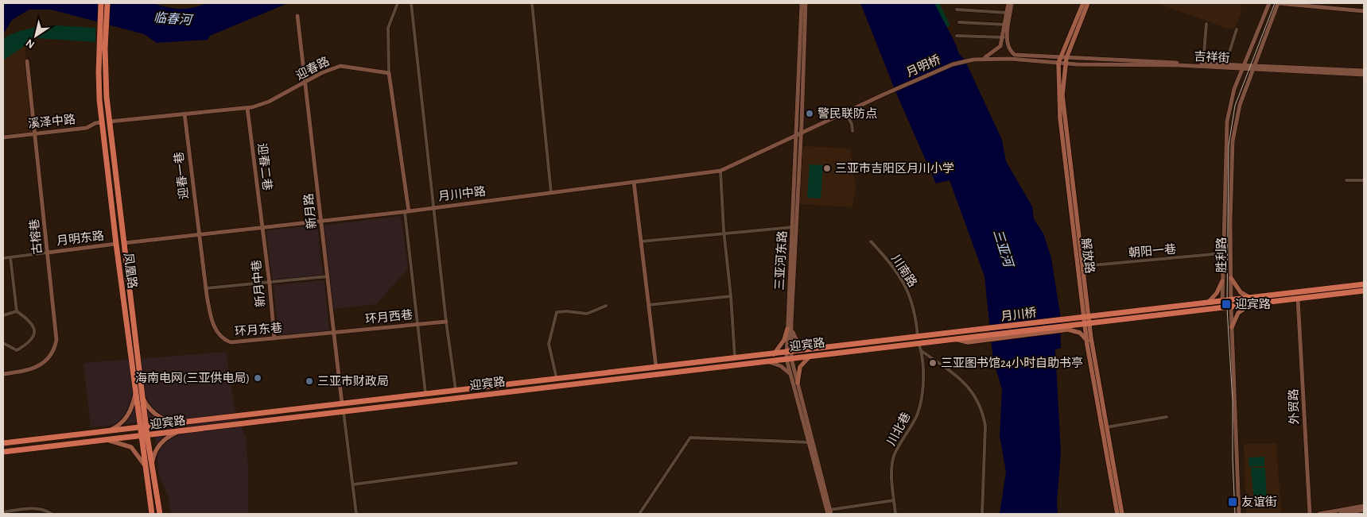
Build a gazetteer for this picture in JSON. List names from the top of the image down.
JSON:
{
  "streets": {
    "highway": ["凤凰路", "月川桥", "迎宾路"],
    "main road": ["解放路"],
    "street": [
      "吉祥街",
      "月明桥",
      "迎春路",
      "溪泽中路",
      "迎春二巷",
      "迎春一巷",
      "月川中路",
      "新月路",
      "古榕巷",
      "月明东路",
      "朝阳一巷",
      "胜利路",
      "三亚河东路",
      "川南路",
      "新月中巷",
      "环月西巷",
      "环月东巷",
      "外贸路",
      "川北巷"
    ]
  },
  "crossings": [
    ["吉祥街", "胜利路"],
    ["吉祥街", "解放路"],
    ["月明桥", "月川中路"],
    ["迎春路", "迎春二巷"],
    ["迎春路", "迎春一巷"],
    ["迎春路", "新月路"],
    ["迎春路", "凤凰路"],
    ["溪泽中路", "古榕巷"],
    ["溪泽中路", "凤凰路"],
    ["迎春二巷", "月川中路"],
    ["迎春二巷", "新月中巷"],
    ["迎春一巷", "月川中路"],
    ["迎春一巷", "环月东巷"],
    ["月川中路", "新月路"],
    ["月川中路", "三亚河东路"],
    ["月川中路", "凤凰路"],
    ["月川中路", "新月中巷"],
    ["月川中路", "环月东巷"],
    ["新月路", "环月西巷"],
    ["新月路", "环月东巷"],
    ["新月路", "迎宾路"],
    ["古榕巷", "月明东路"],
    ["月明东路", "凤凰路"],
    ["朝阳一巷", "胜利路"],
    ["朝阳一巷", "解放路"],
    ["三亚河东路", "迎宾路"],
    ["凤凰路", "迎宾路"],
    ["川南路", "迎宾路"],
    ["川南路", "川北巷"],
    ["新月中巷", "环月东巷"],
    ["月川桥", "迎宾路"],
    ["环月西巷", "环月东巷"],
    ["迎宾路", "川北巷"]
  ],
  "water": ["临春河", "三亚河"],
  "places": {
    "other": [
      "警民联防点",
      "三亚市吉阳区月川小学",
      "三亚图书馆24小时自助书亭",
      "海南电网(三亚供电局)",
      "三亚市财政局"
    ],
    "transit": ["迎宾路", "友谊街"]
  },
  "north": "bottom left"
}
